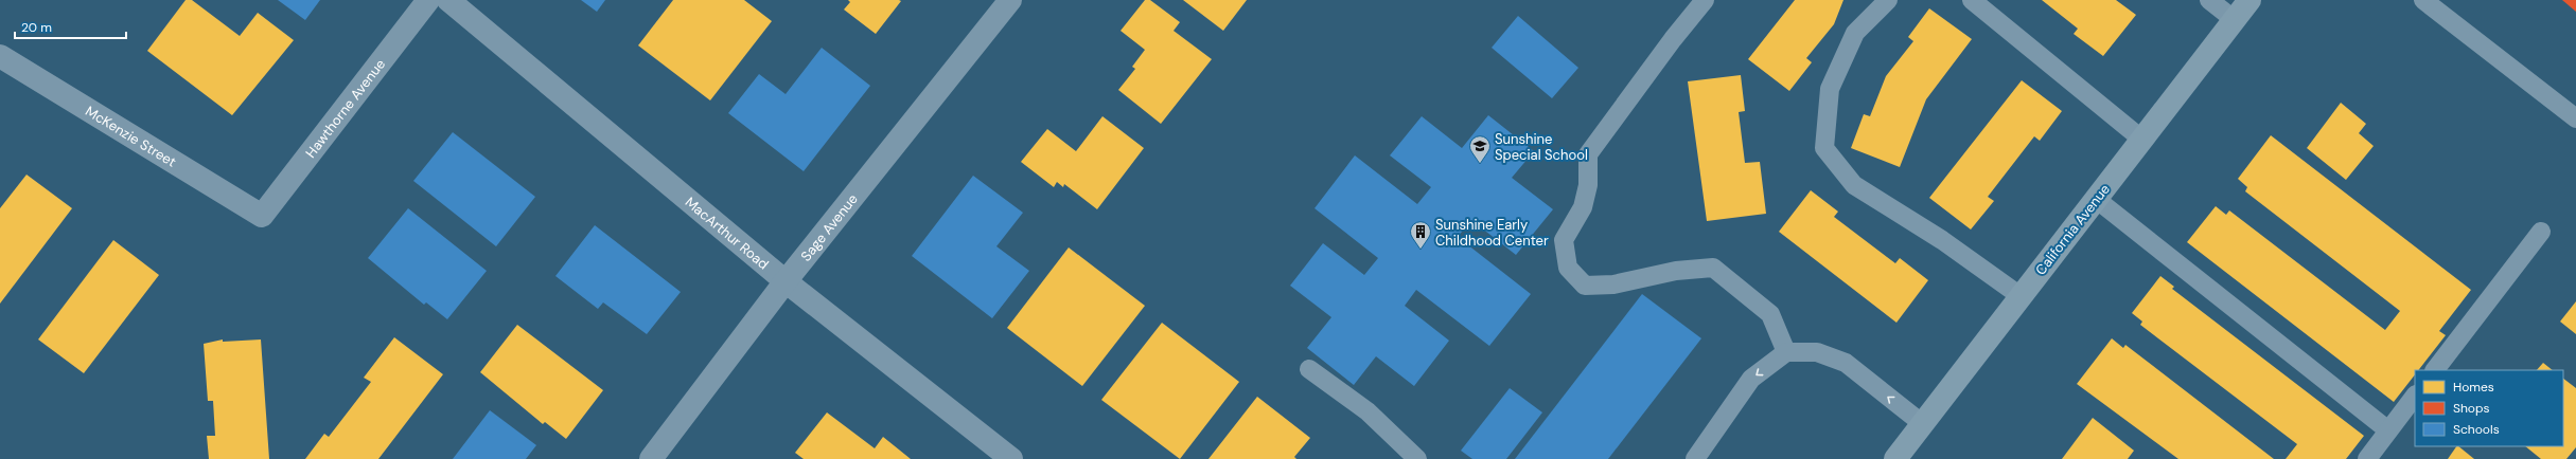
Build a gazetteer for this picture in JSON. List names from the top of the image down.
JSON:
{
  "streets": {
    "main road": ["California Avenue"],
    "street": [
      "Hawthorne Avenue",
      "McKenzie Street",
      "Sage Avenue",
      "MacArthur Road"
    ]
  },
  "crossings": [
    ["Hawthorne Avenue", "McKenzie Street"],
    ["Sage Avenue", "MacArthur Road"]
  ],
  "places": {
    "school or university": ["Sunshine Special School"],
    "building": ["Sunshine Early Childhood Center"]
  },
  "legend": ["Homes", "Shops", "Schools"],
  "scale_bar": "20 m"
}
